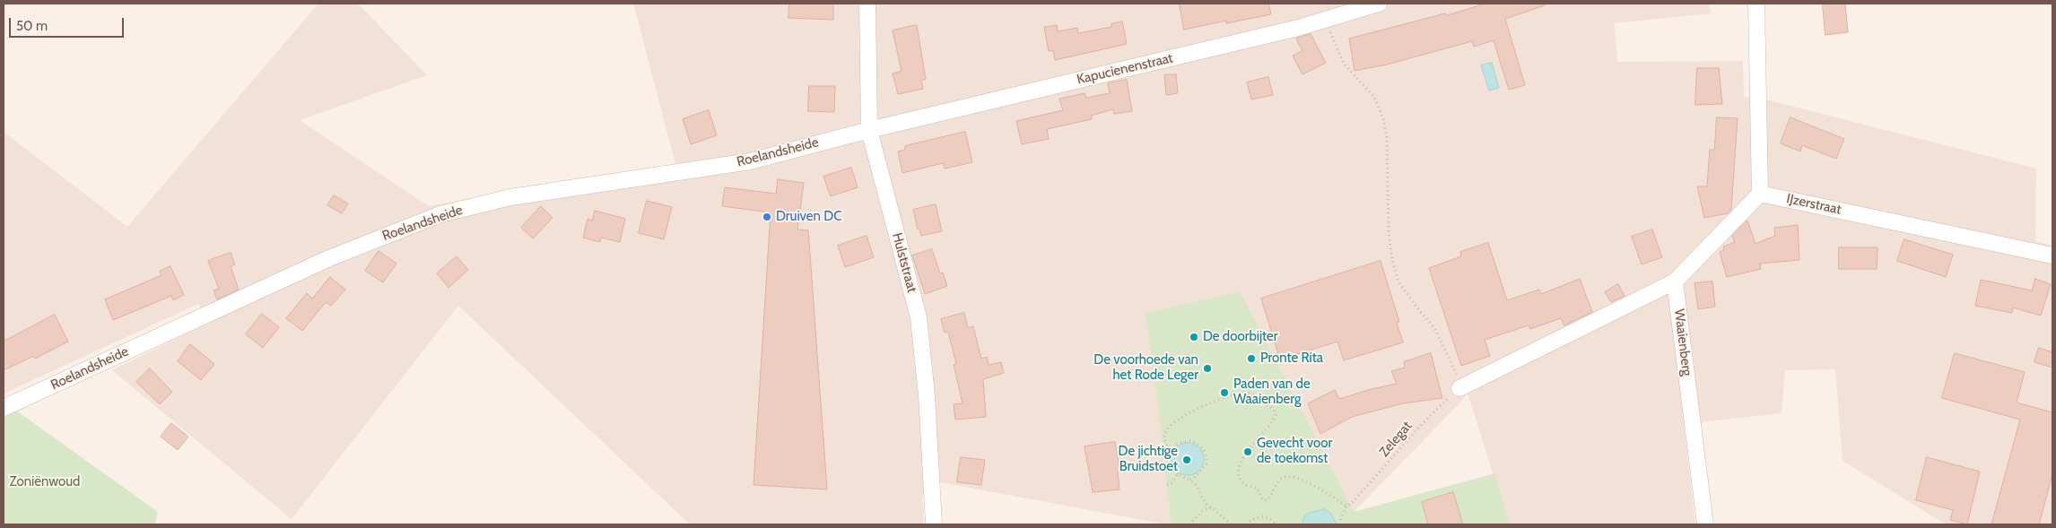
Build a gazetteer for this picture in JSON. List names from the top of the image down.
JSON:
{
  "streets": {
    "street": [
      "Kapucienenstraat",
      "Roelandsheide",
      "IJzerstraat",
      "Hulststraat",
      "Waaienberg"
    ],
    "path": ["Zelegat"]
  },
  "crossings": [
    ["Kapucienenstraat", "Roelandsheide"],
    ["Kapucienenstraat", "Hulststraat"],
    ["Roelandsheide", "Hulststraat"]
  ],
  "parks": ["Zoniënwoud"],
  "places": [
    "Druiven DC",
    "De doorbijter",
    "Pronte Rita",
    "De voorhoede van het Rode Leger",
    "Paden van de Waaienberg",
    "Gevecht voor de toekomst",
    "De jichtige Bruidstoet"
  ],
  "scale_bar": "50 m"
}
